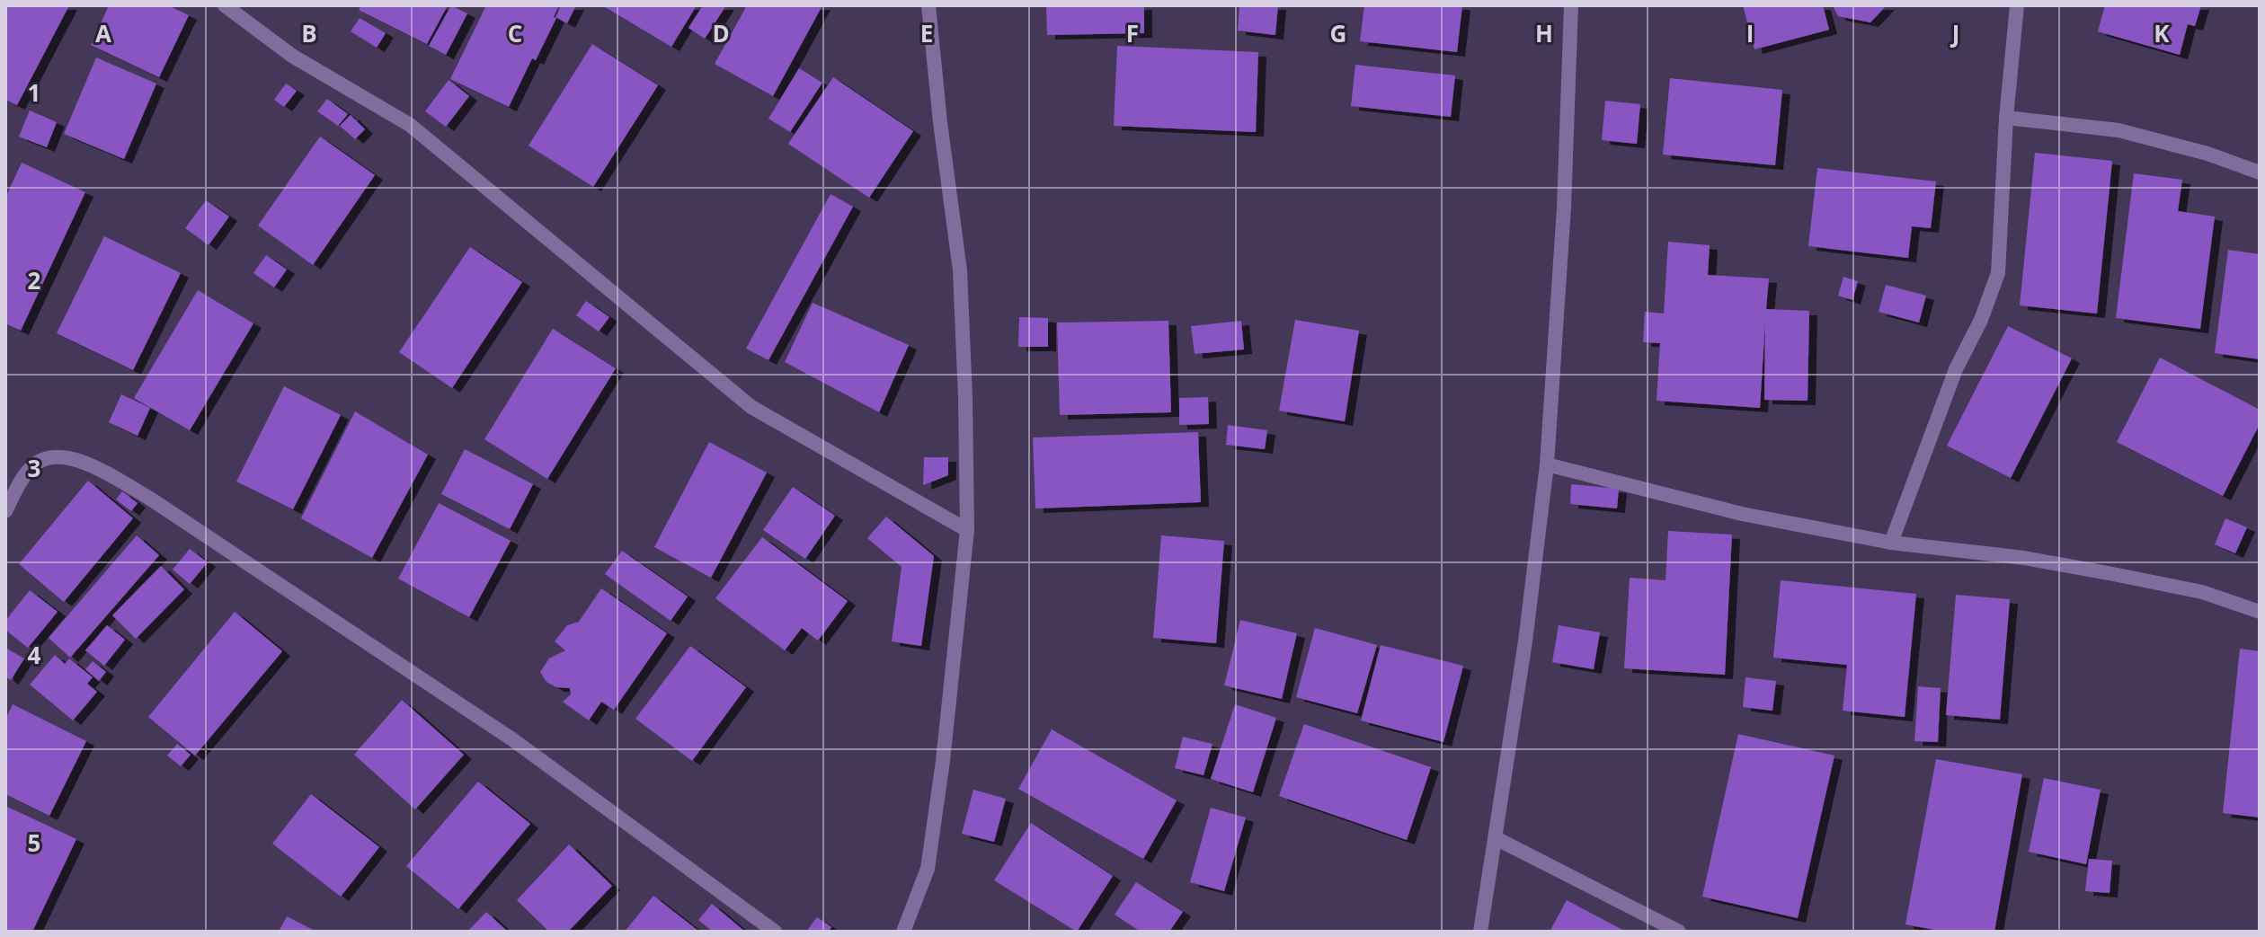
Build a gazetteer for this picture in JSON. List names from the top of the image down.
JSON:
{
  "grid": {
    "columns": [
      "A",
      "B",
      "C",
      "D",
      "E",
      "F",
      "G",
      "H",
      "I",
      "J",
      "K"
    ],
    "rows": [
      "1",
      "2",
      "3",
      "4",
      "5"
    ]
  }
}
